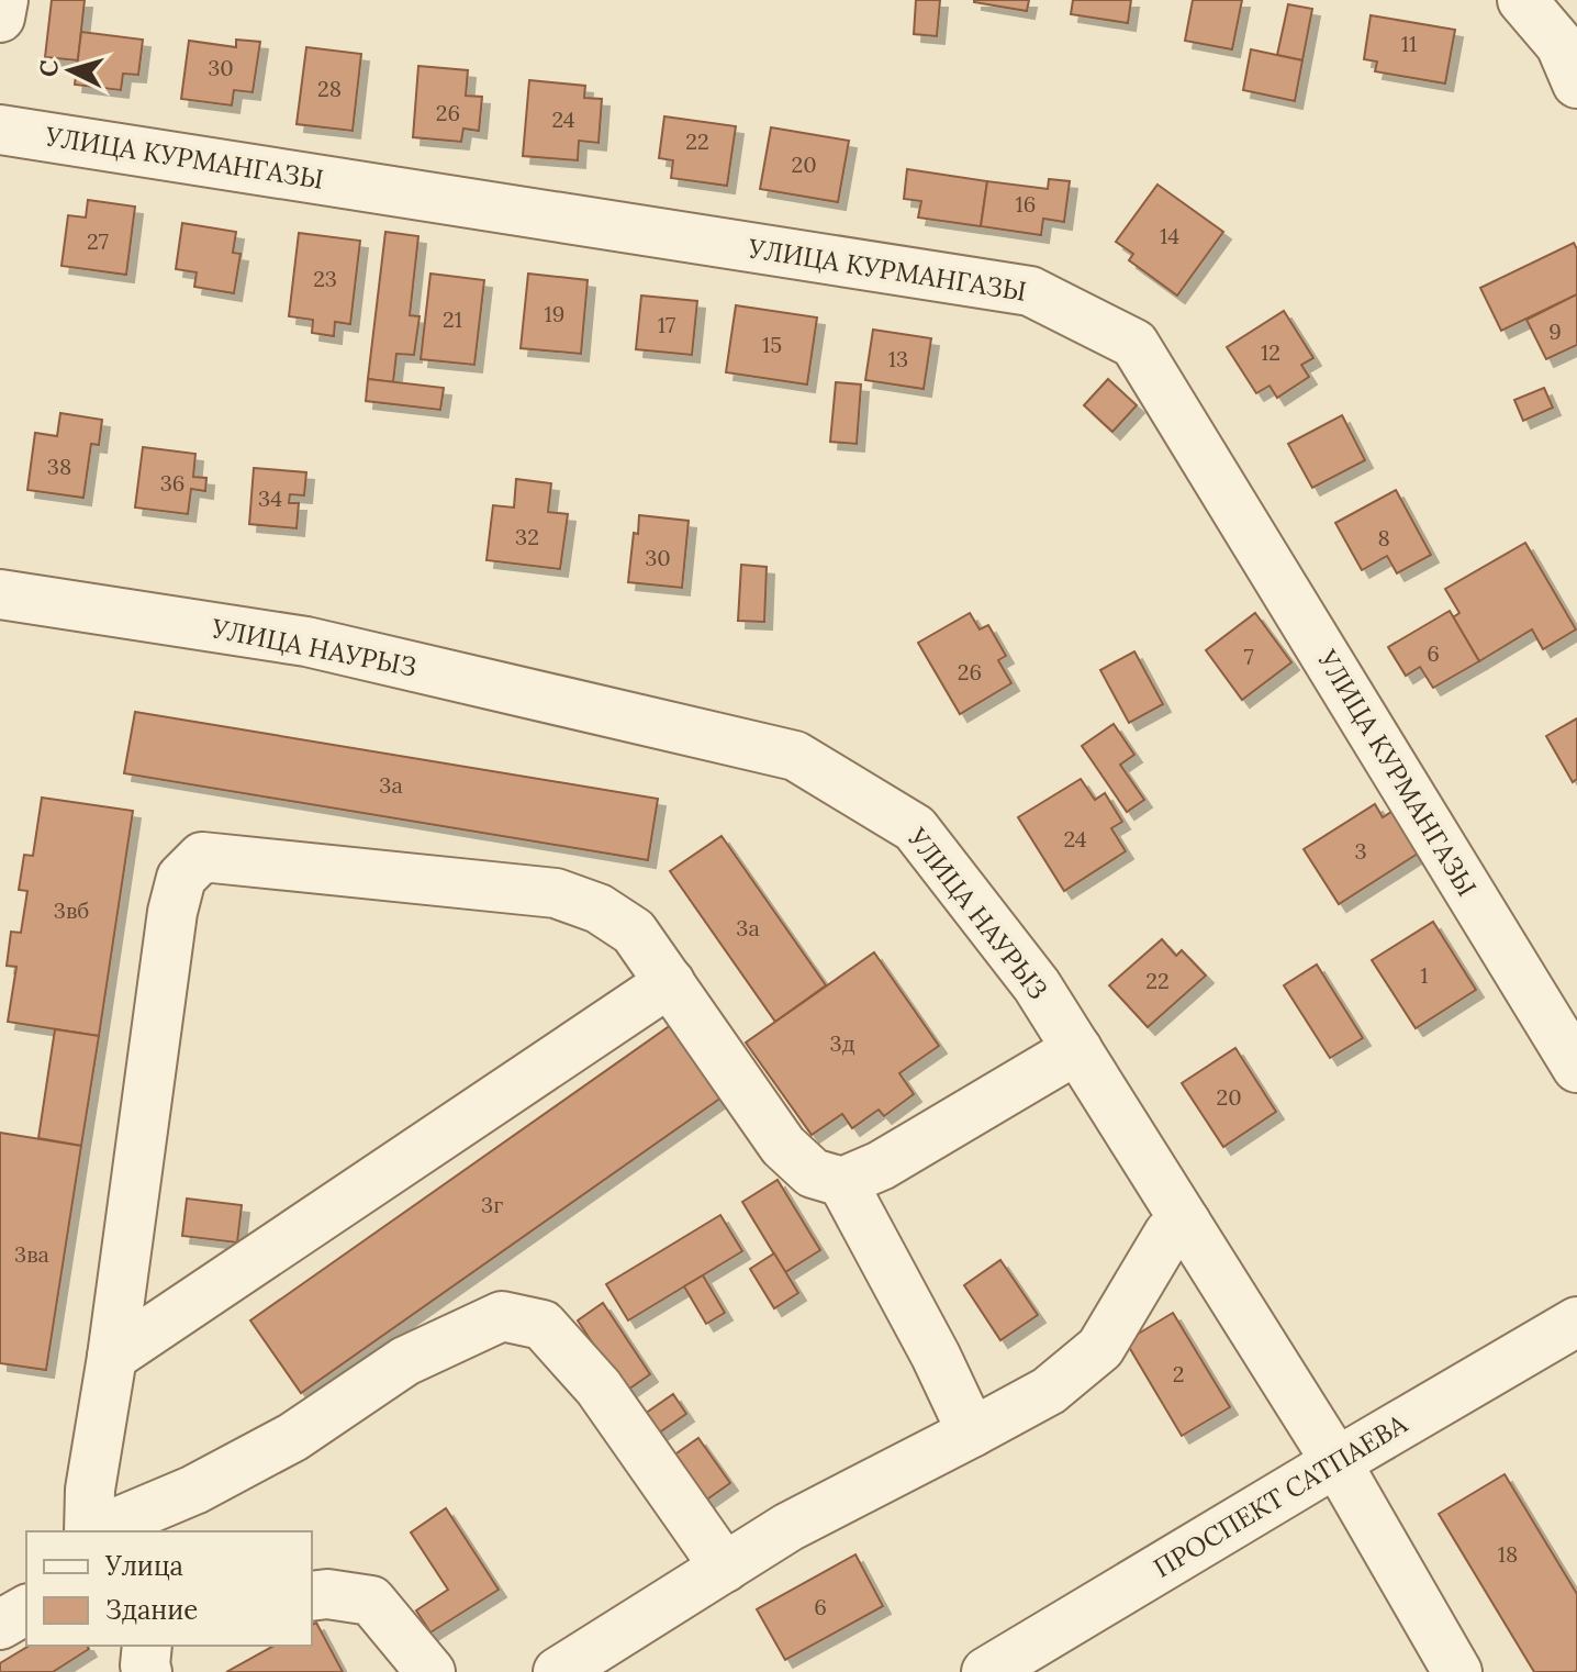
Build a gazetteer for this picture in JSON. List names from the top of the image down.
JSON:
{
  "streets": {
    "street": ["УЛИЦА КУРМАНГАЗЫ", "УЛИЦА НАУРЫЗ", "ПРОСПЕКТ САТПАЕВА"]
  },
  "crossings": [
    ["УЛИЦА НАУРЫЗ", "ПРОСПЕКТ САТПАЕВА"]
  ],
  "house_numbers": [
    "11",
    "30",
    "28",
    "26",
    "24",
    "22",
    "20",
    "16",
    "14",
    "27",
    "23",
    "19",
    "21",
    "17",
    "9",
    "15",
    "12",
    "13",
    "38",
    "36",
    "34",
    "32",
    "8",
    "30",
    "6",
    "7",
    "26",
    "3а",
    "24",
    "3",
    "3вб",
    "3а",
    "1",
    "22",
    "3д",
    "20",
    "3г",
    "3ва",
    "2",
    "18",
    "6"
  ],
  "legend": ["Улица", "Здание"],
  "north": "left"
}
